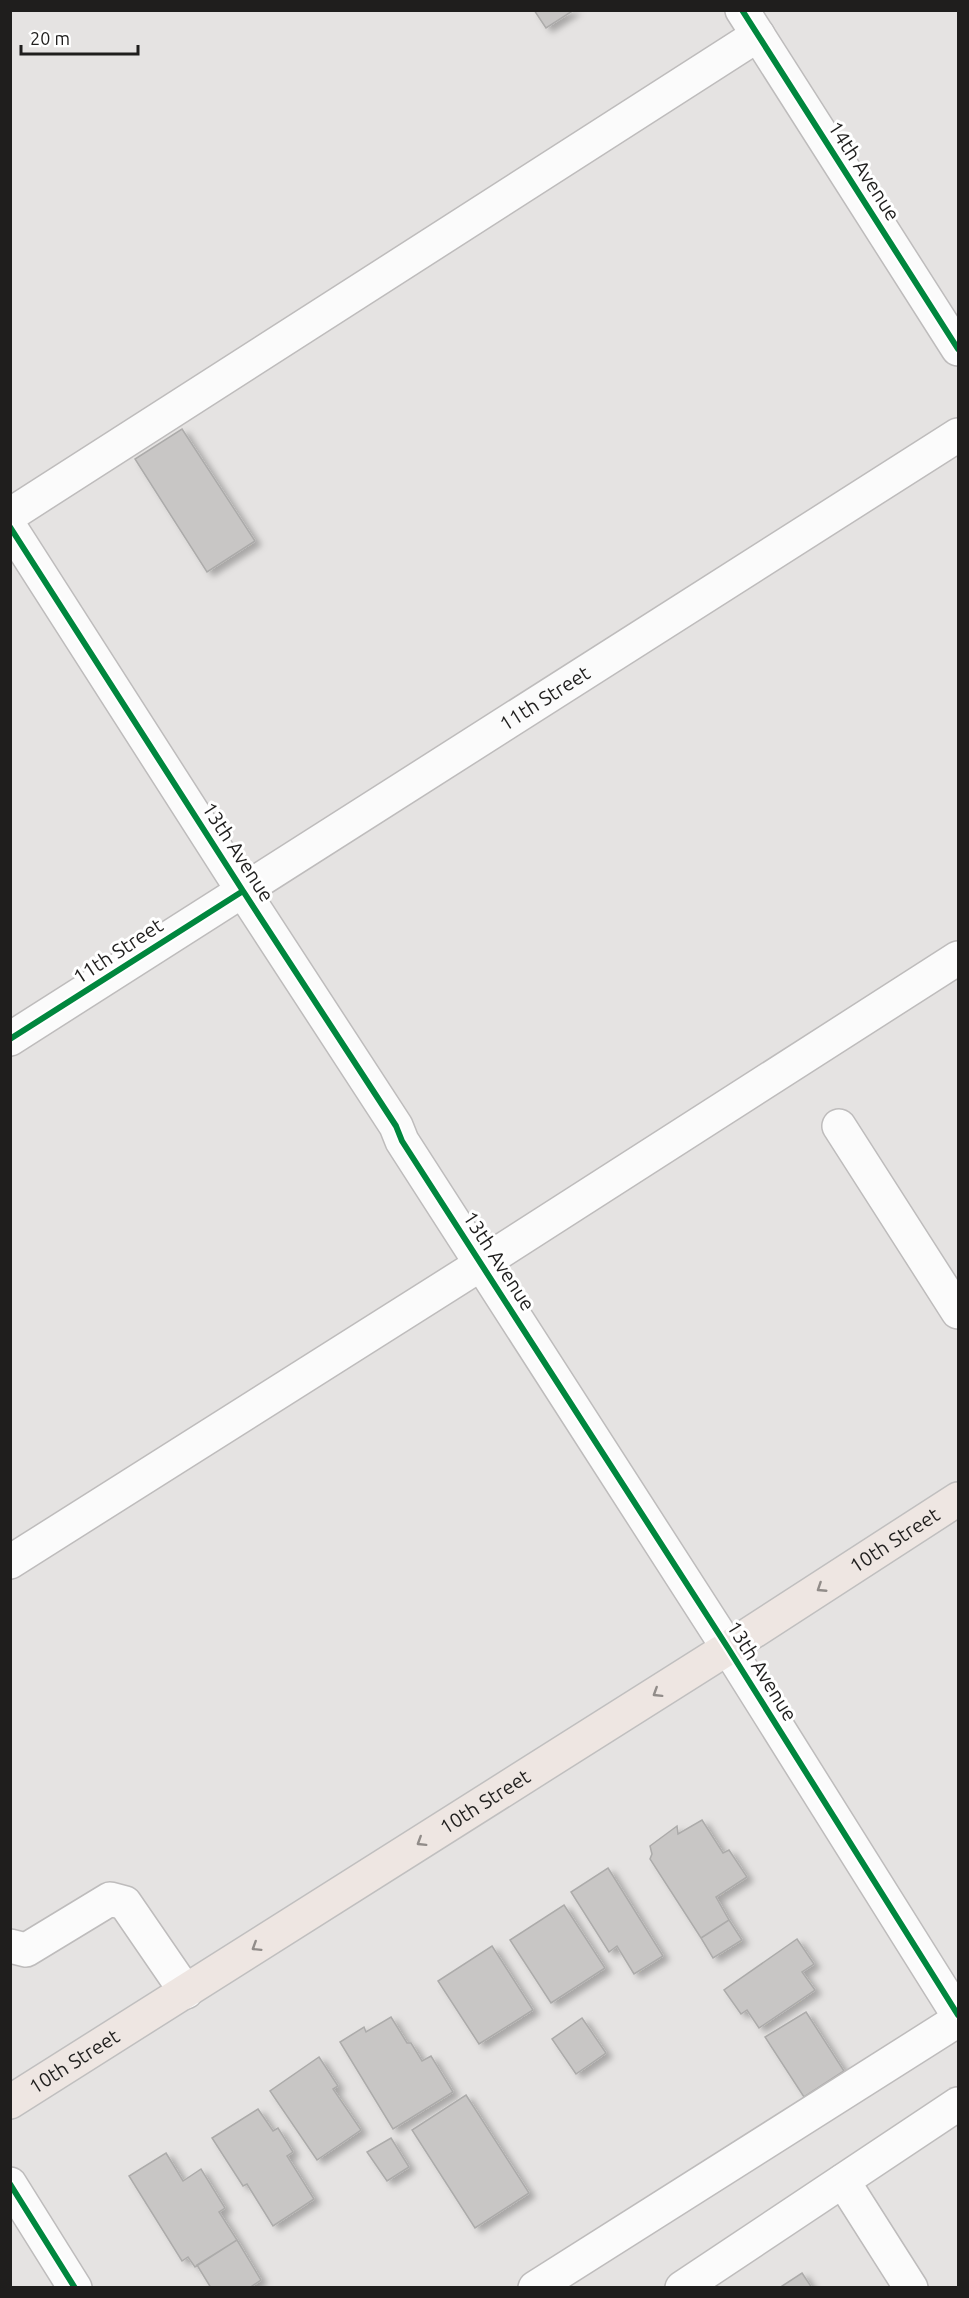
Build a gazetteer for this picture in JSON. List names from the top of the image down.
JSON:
{
  "streets": {
    "main road": ["10th Street"],
    "street": ["14th Avenue", "11th Street", "13th Avenue"]
  },
  "crossings": [
    ["11th Street", "13th Avenue"],
    ["13th Avenue", "10th Street"]
  ],
  "one_way": ["10th Street"],
  "scale_bar": "20 m"
}
